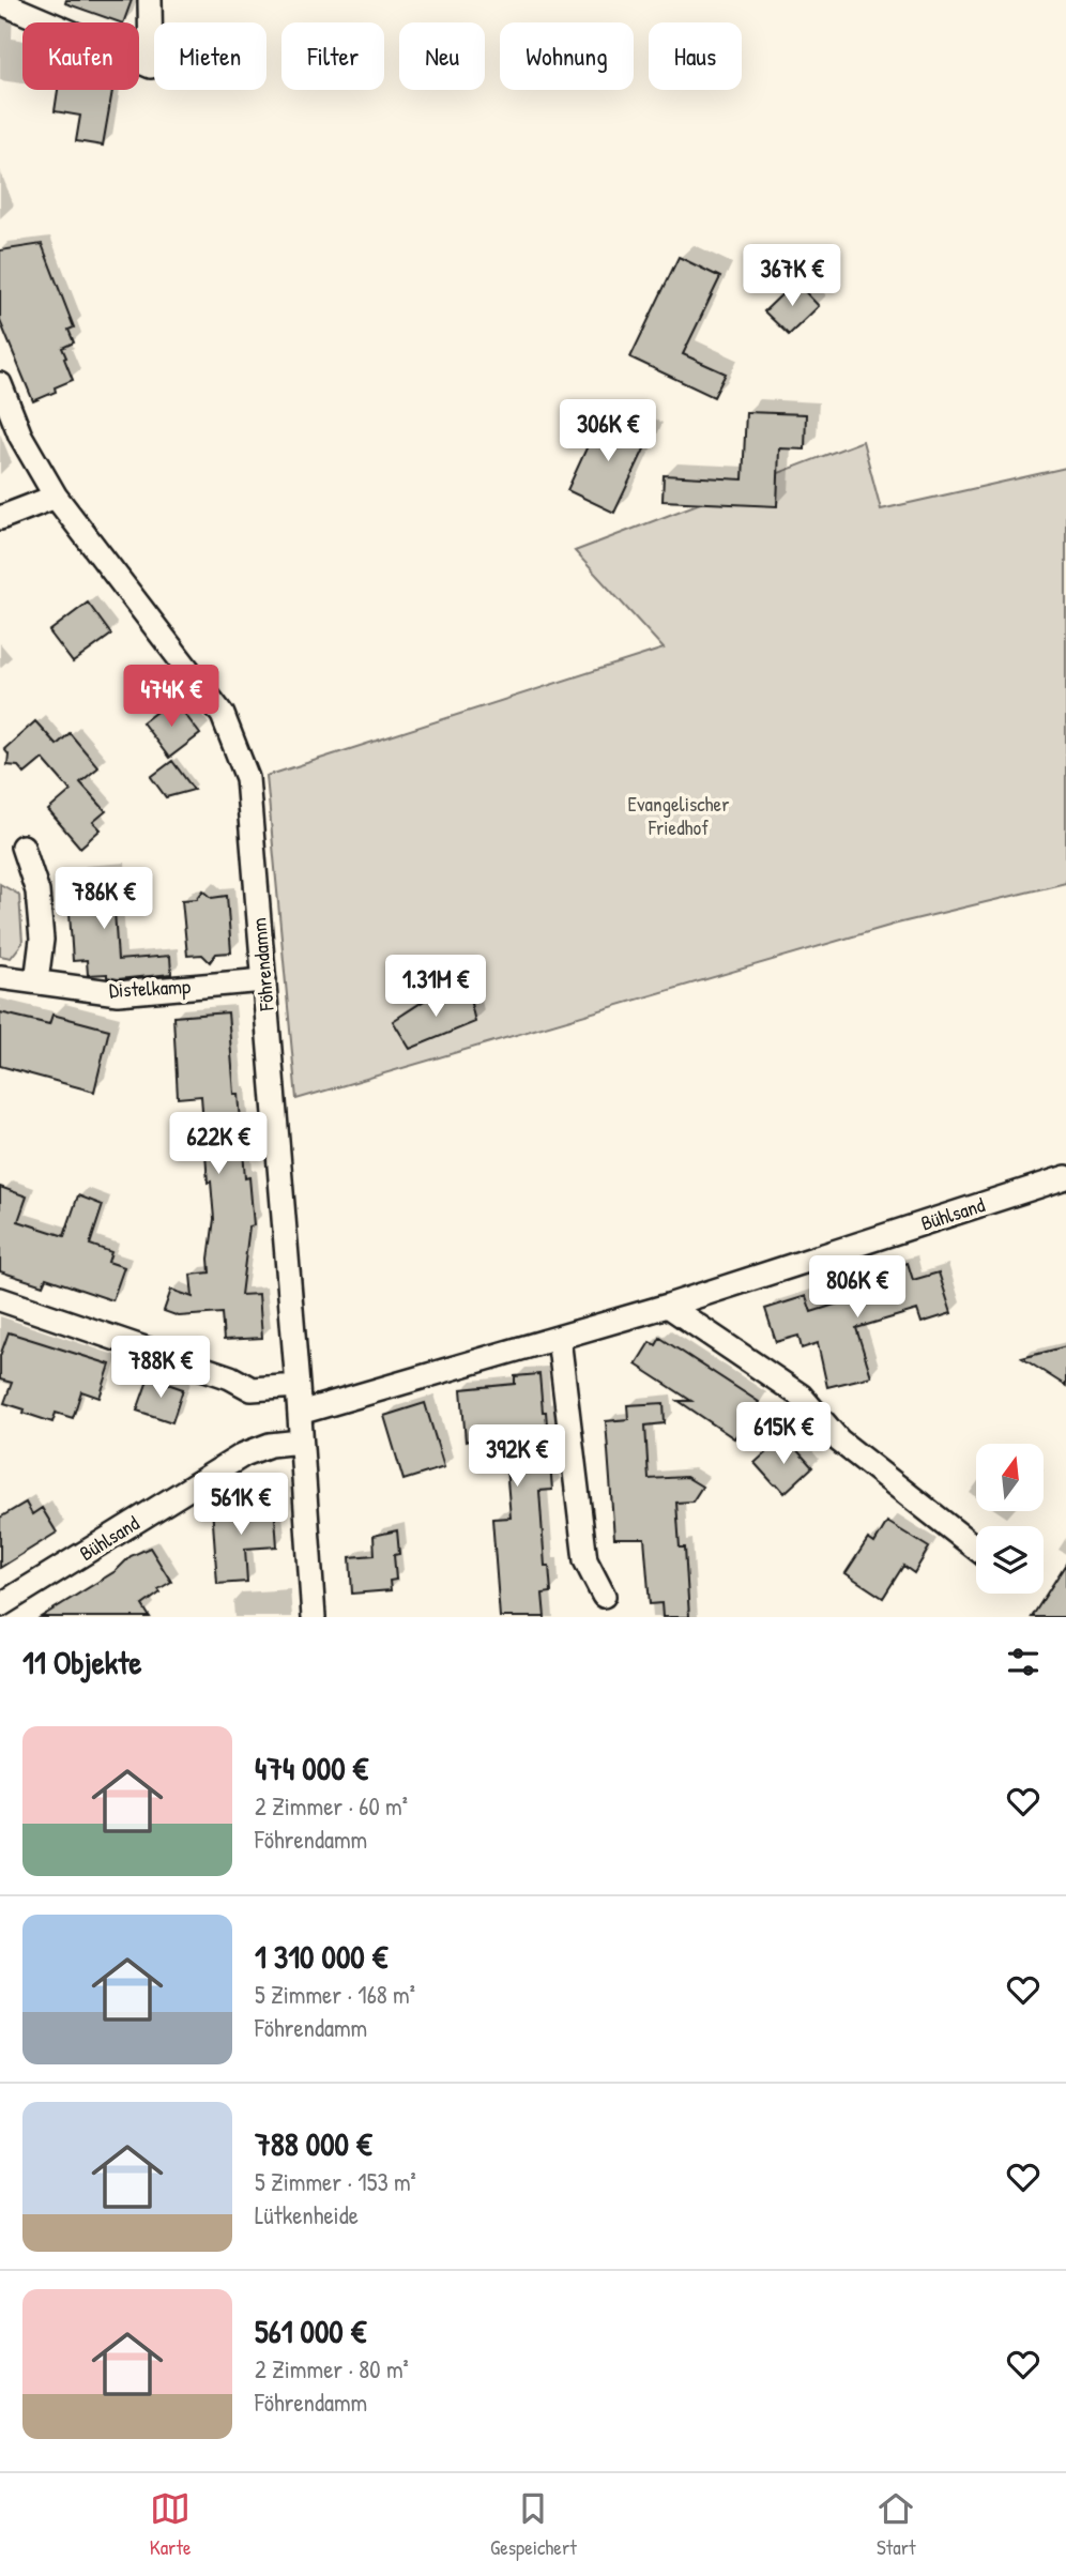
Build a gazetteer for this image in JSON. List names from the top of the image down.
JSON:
{
  "streets": {
    "street": ["Föhrendamm", "Distelkamp", "Bühlsand"]
  },
  "crossings": [
    ["Föhrendamm", "Distelkamp"],
    ["Föhrendamm", "Bühlsand"]
  ],
  "parks": ["Evangelischer Friedhof"],
  "north": "top",
  "page": {
    "chip": [
      "Kaufen",
      "Mieten",
      "Filter",
      "Neu",
      "Wohnung",
      "Haus"
    ],
    "price": [
      "367K €",
      "306K €",
      "474K €",
      "786K €",
      "1.31M €",
      "622K €",
      "806K €",
      "788K €",
      "615K €",
      "392K €",
      "561K €"
    ],
    "heading": "11 Objekte",
    "list": [
      {
        "name": "474 000 €",
        "note": "2 Zimmer · 60 m² · Föhrendamm"
      },
      {
        "name": "1 310 000 €",
        "note": "5 Zimmer · 168 m² · Föhrendamm"
      },
      {
        "name": "788 000 €",
        "note": "5 Zimmer · 153 m² · Lütkenheide"
      },
      {
        "name": "561 000 €",
        "note": "2 Zimmer · 80 m² · Föhrendamm"
      }
    ],
    "tabs": ["Karte", "Gespeichert", "Start"]
  }
}
